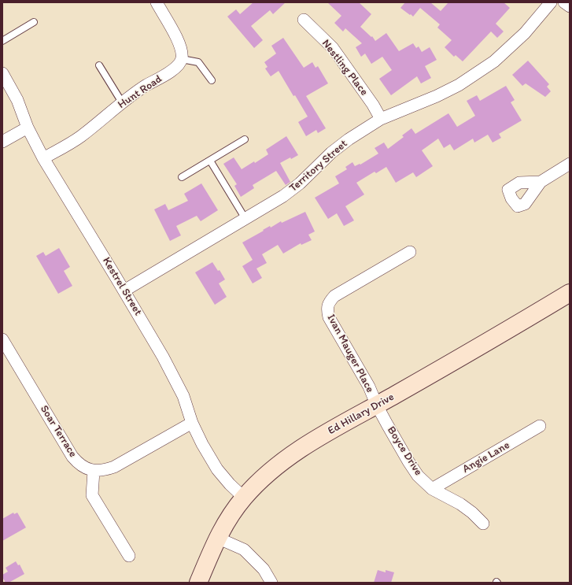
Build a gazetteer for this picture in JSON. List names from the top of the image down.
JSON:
{
  "streets": {
    "street": [
      "Nestling Place",
      "Hunt Road",
      "Territory Street",
      "Kestrel Street",
      "Ivan Mauger Place",
      "Ed Hillary Drive",
      "Soar Terrace",
      "Boyce Drive",
      "Angie Lane"
    ]
  },
  "crossings": [
    ["Nestling Place", "Territory Street"],
    ["Hunt Road", "Kestrel Street"],
    ["Territory Street", "Kestrel Street"],
    ["Kestrel Street", "Ed Hillary Drive"],
    ["Ivan Mauger Place", "Ed Hillary Drive"],
    ["Ivan Mauger Place", "Boyce Drive"],
    ["Ed Hillary Drive", "Boyce Drive"],
    ["Boyce Drive", "Angie Lane"]
  ]
}
